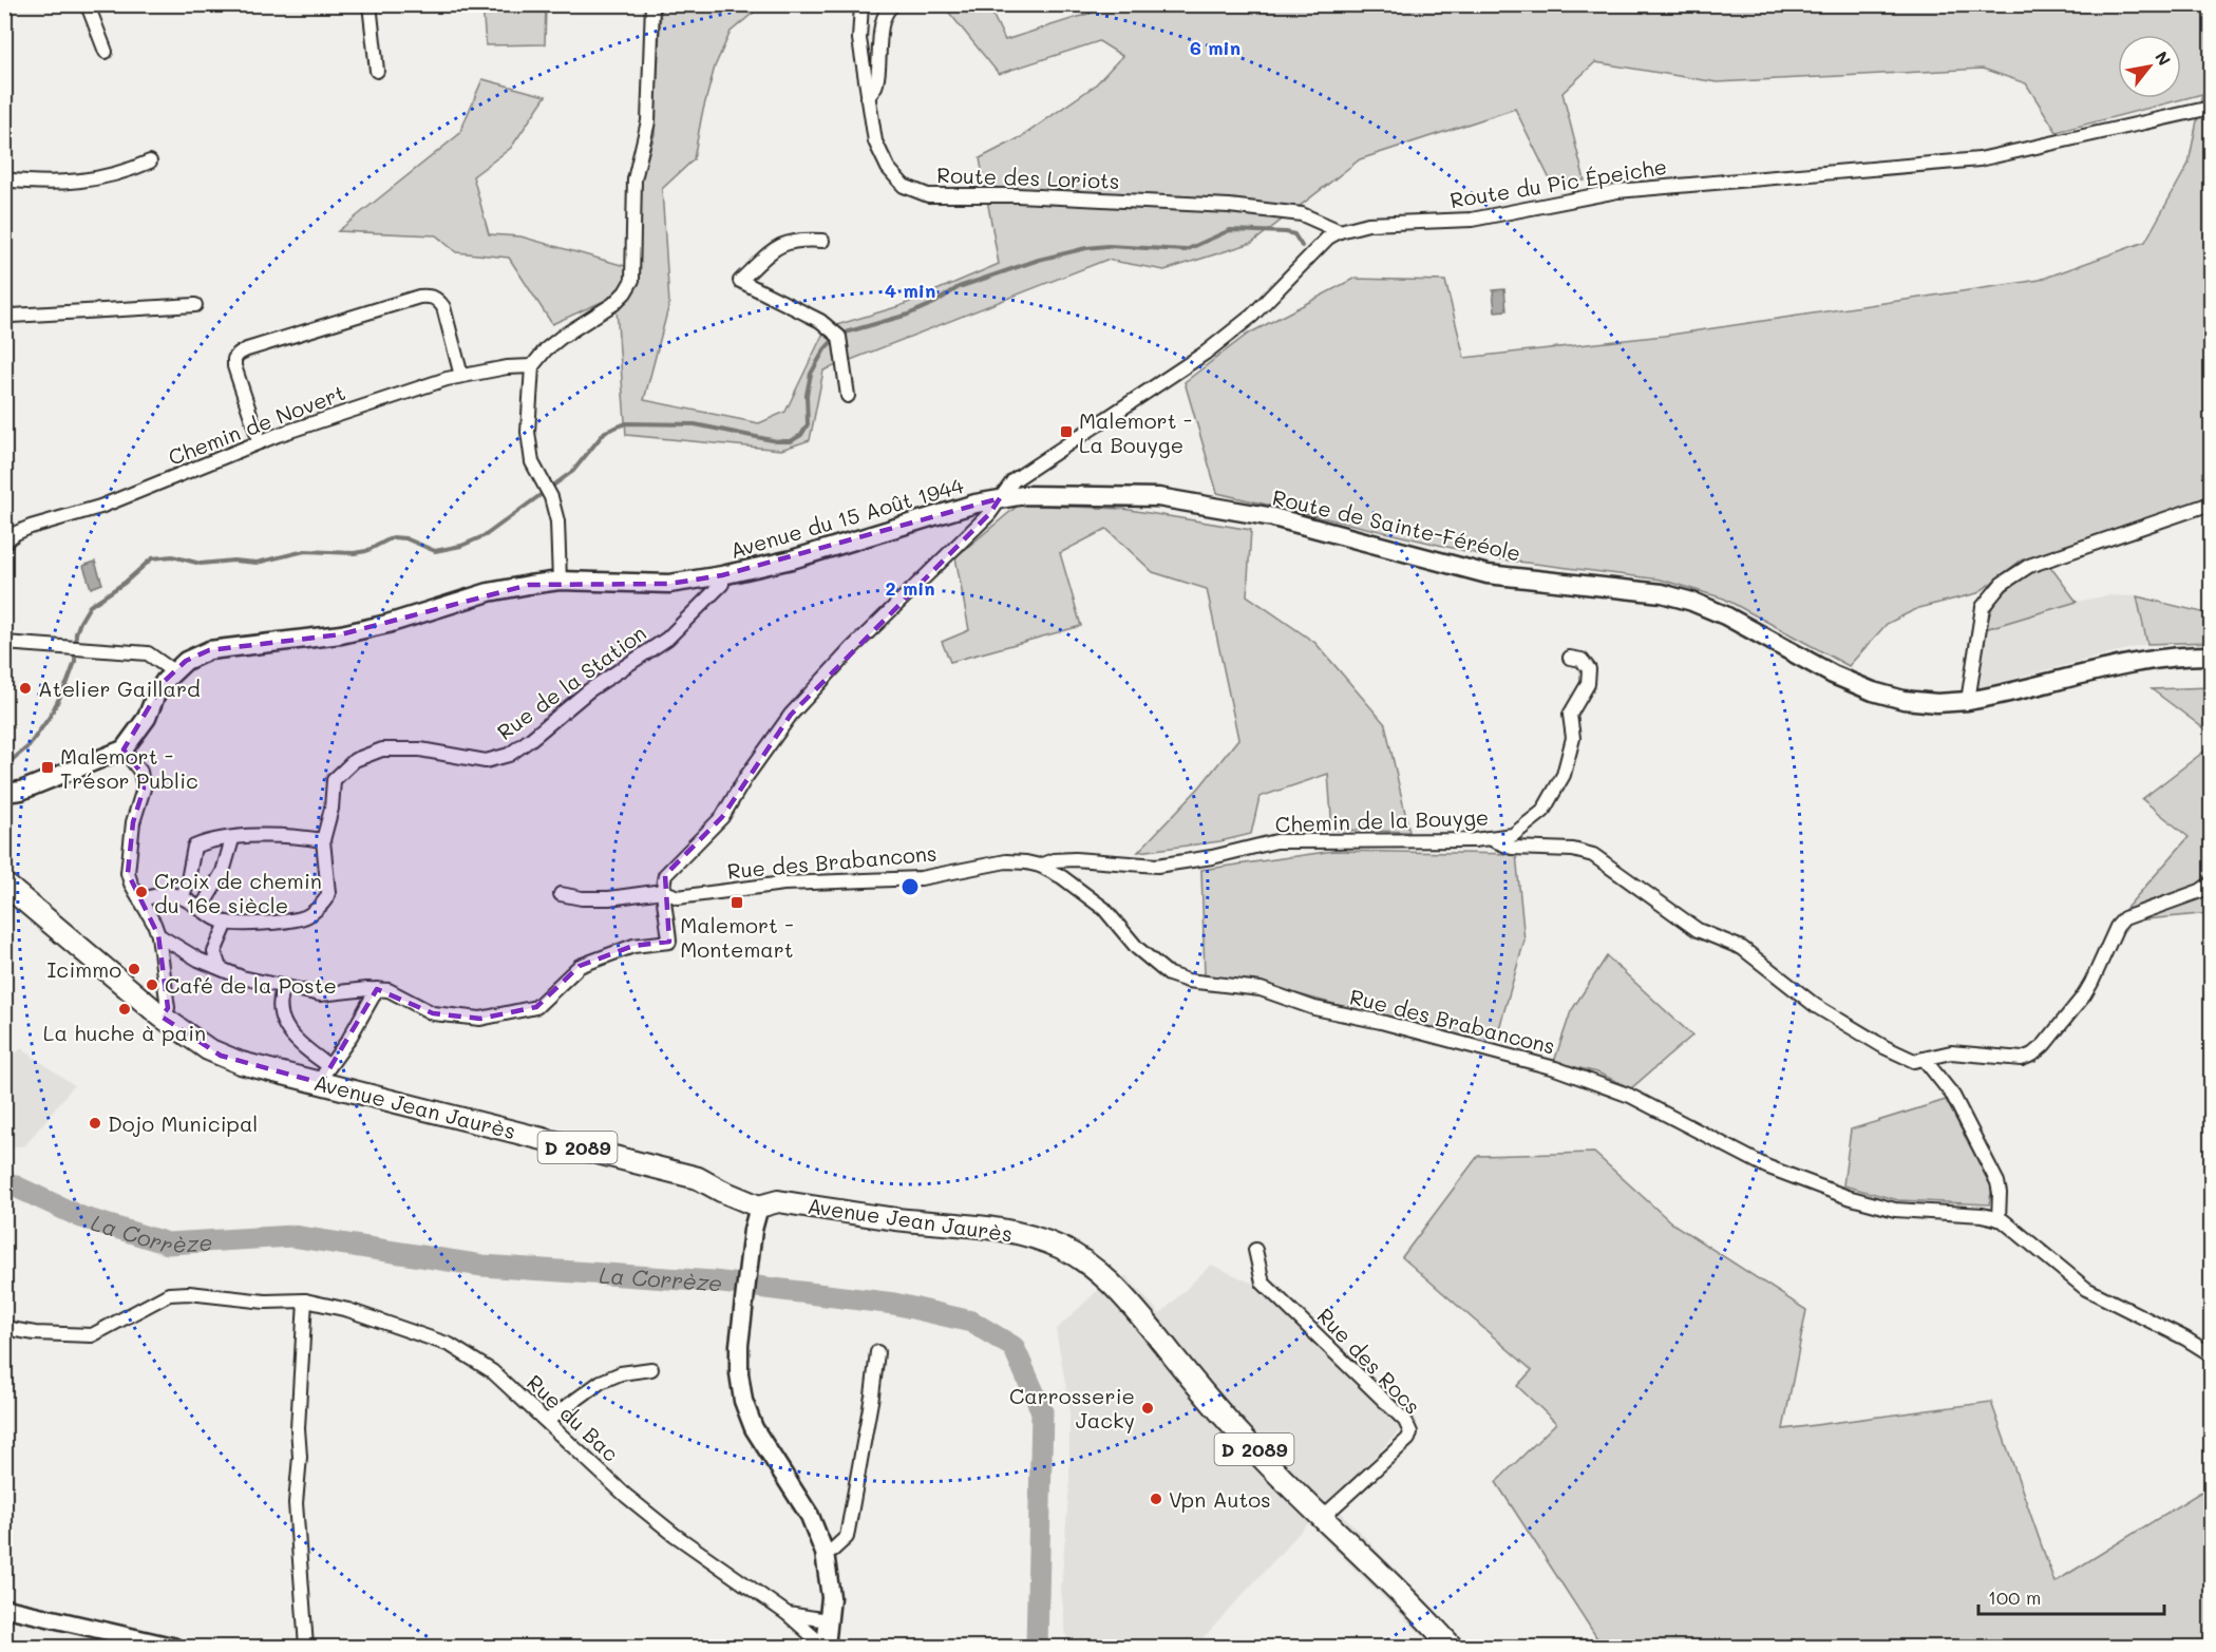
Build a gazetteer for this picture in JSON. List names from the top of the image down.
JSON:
{
  "streets": {
    "main road": [
      "Avenue du 15 Août 1944",
      "Route de Sainte-Féréole",
      "Avenue Jean Jaurès",
      "D 2089"
    ],
    "street": [
      "Route des Loriots",
      "Route du Pic Épeiche",
      "Chemin de Novert",
      "Rue de la Station",
      "Chemin de la Bouyge",
      "Rue des Brabancons",
      "Rue des Rocs",
      "Rue du Bac"
    ]
  },
  "crossings": [
    ["Route des Loriots", "Route du Pic Épeiche"],
    ["Route du Pic Épeiche", "Avenue du 15 Août 1944"],
    ["Route du Pic Épeiche", "Route de Sainte-Féréole"],
    ["Route du Pic Épeiche", "Rue des Brabancons"],
    ["Avenue du 15 Août 1944", "Route de Sainte-Féréole"],
    ["Avenue du 15 Août 1944", "Rue de la Station"],
    ["Chemin de la Bouyge", "Rue des Brabancons"],
    ["Avenue Jean Jaurès", "D 2089"],
    ["Avenue Jean Jaurès", "Rue des Rocs"],
    ["D 2089", "Rue des Rocs"]
  ],
  "water": ["La Corrèze"],
  "places": {
    "transit": ["Malemort - La Bouyge", "Malemort - Trésor Public", "Malemort - Montemart"],
    "other": [
      "Atelier Gaillard",
      "Croix de chemin du 16e siècle",
      "Icimmo",
      "Café de la Poste",
      "La huche à pain",
      "Dojo Municipal",
      "Carrosserie Jacky",
      "Vpn Autos"
    ]
  },
  "scale_bar": "100 m",
  "north": "top right",
  "rings": ["6 min", "4 min", "2 min"]
}
